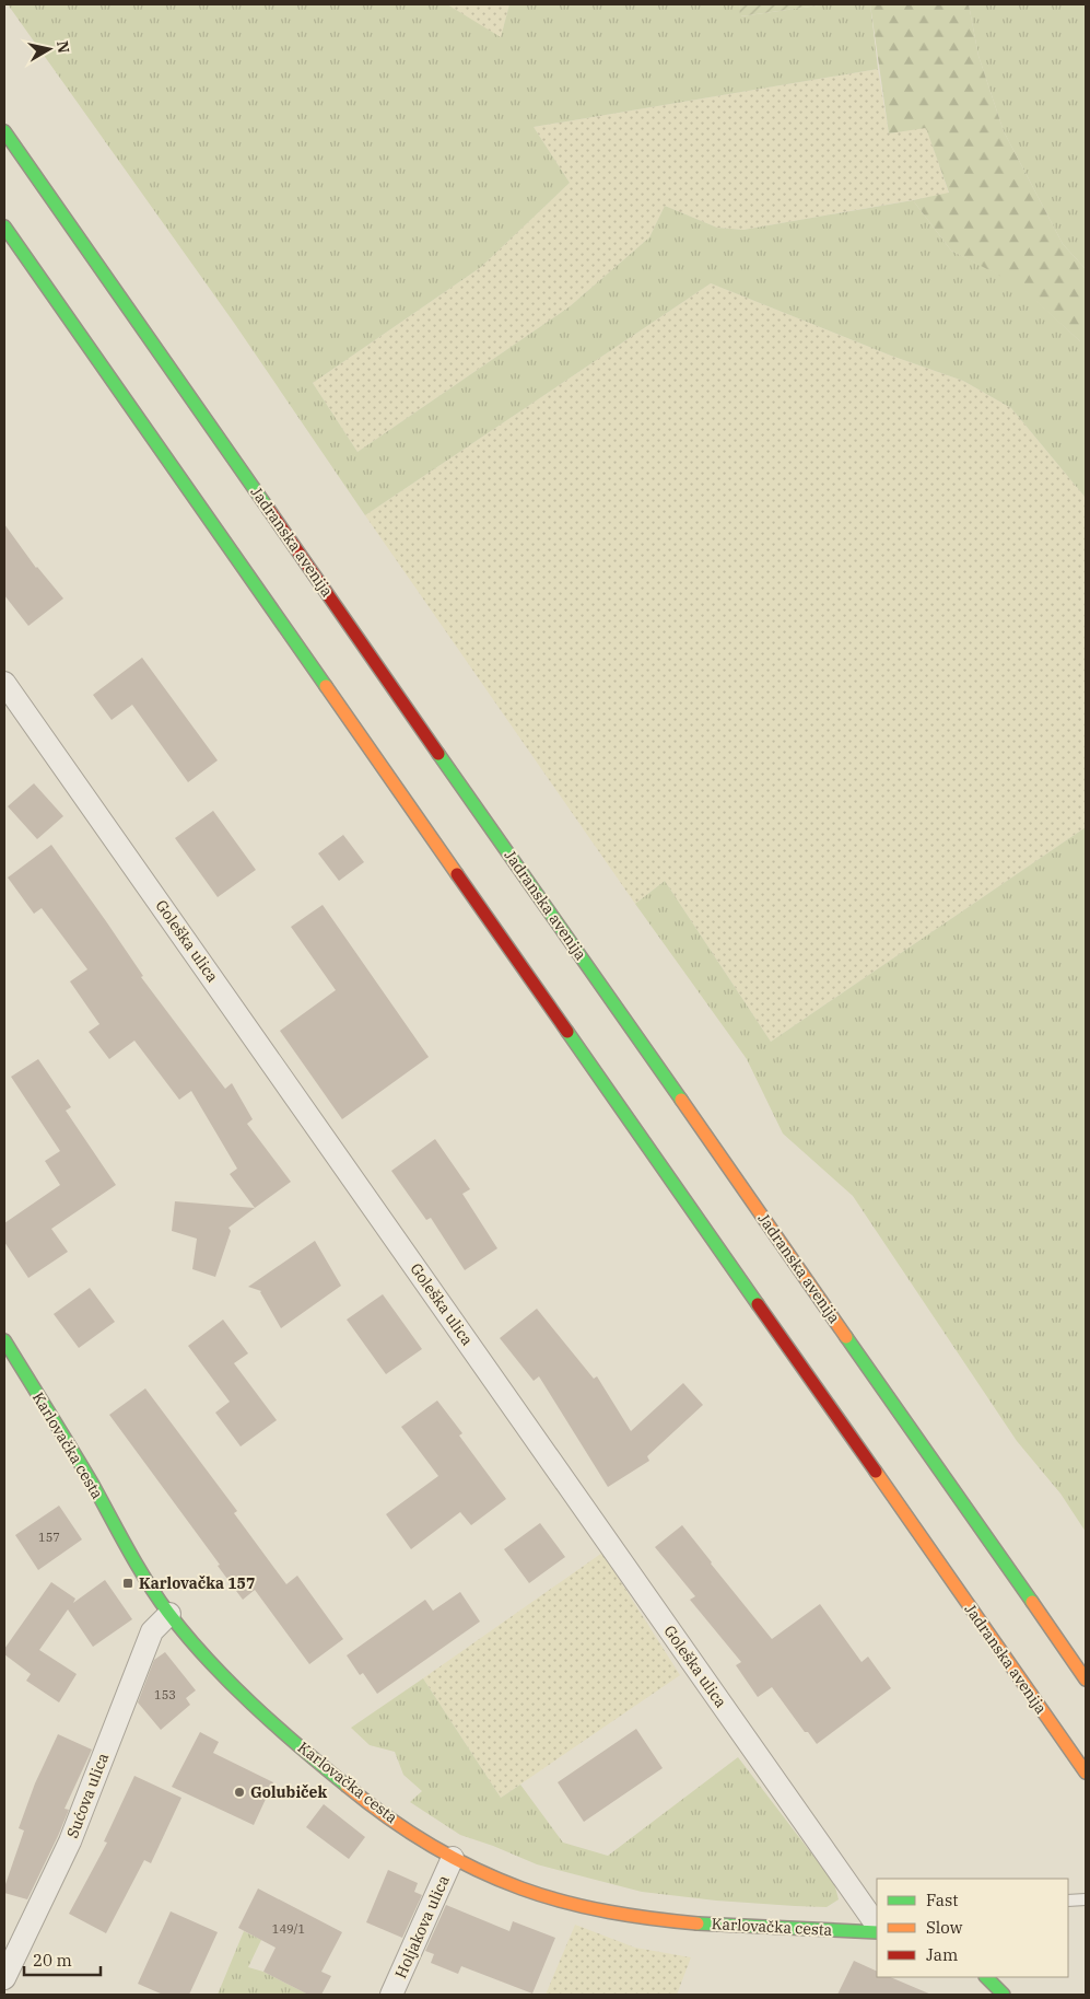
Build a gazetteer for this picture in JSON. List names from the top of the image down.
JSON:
{
  "streets": {
    "main road": ["Jadranska avenija", "Karlovačka cesta"],
    "street": ["Goleška ulica", "Sućova ulica", "Holjakova ulica"]
  },
  "crossings": [
    ["Karlovačka cesta", "Sućova ulica"],
    ["Karlovačka cesta", "Holjakova ulica"]
  ],
  "places": {
    "transit": ["Karlovačka 157"],
    "other": ["Golubiček"]
  },
  "house_numbers": ["157", "153", "149/1"],
  "legend": ["Fast", "Slow", "Jam"],
  "scale_bar": "20 m",
  "north": "right"
}
